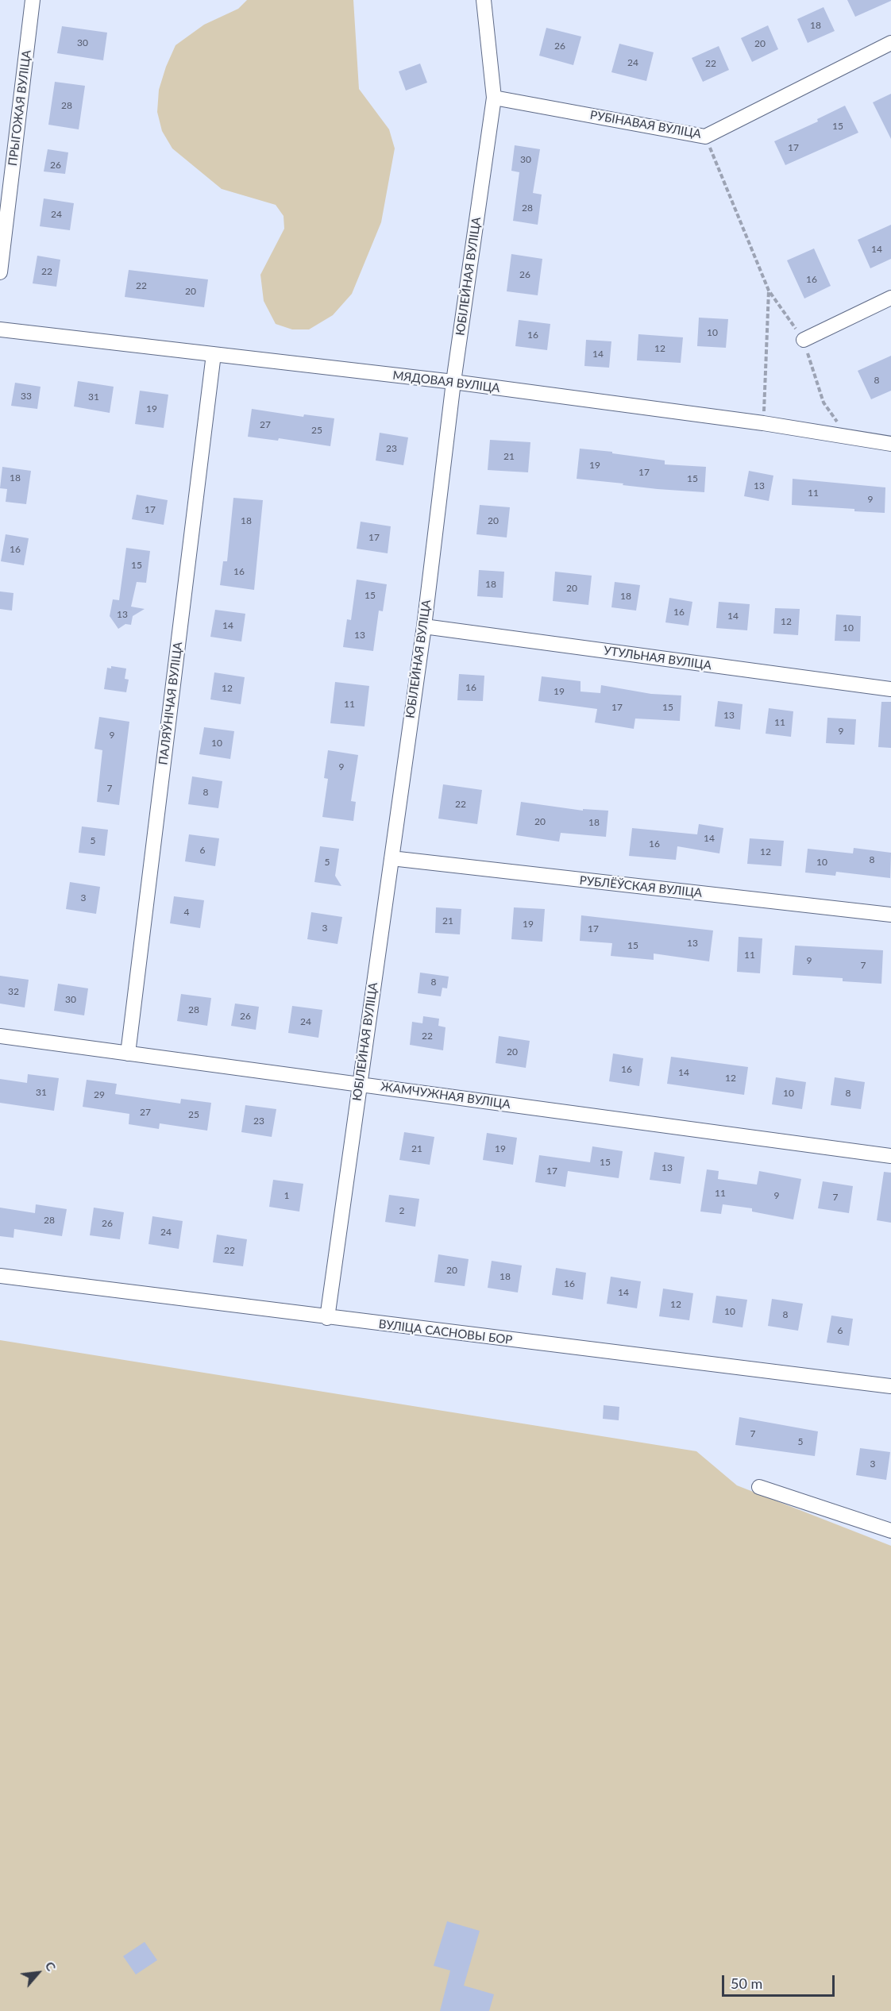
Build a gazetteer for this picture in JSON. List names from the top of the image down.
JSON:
{
  "streets": {
    "street": [
      "ПРЫГОЖАЯ ВУЛІЦА",
      "РУБІНАВАЯ ВУЛІЦА",
      "ЮБІЛЕЙНАЯ ВУЛІЦА",
      "МЯДОВАЯ ВУЛІЦА",
      "УТУЛЬНАЯ ВУЛІЦА",
      "ПАЛЯЎНІЧАЯ ВУЛІЦА",
      "РУБЛЁЎСКАЯ ВУЛІЦА",
      "ЖАМЧУЖНАЯ ВУЛІЦА",
      "ВУЛІЦА САСНОВЫ БОР"
    ]
  },
  "crossings": [
    ["РУБІНАВАЯ ВУЛІЦА", "ЮБІЛЕЙНАЯ ВУЛІЦА"],
    ["ЮБІЛЕЙНАЯ ВУЛІЦА", "МЯДОВАЯ ВУЛІЦА"],
    ["ЮБІЛЕЙНАЯ ВУЛІЦА", "УТУЛЬНАЯ ВУЛІЦА"],
    ["ЮБІЛЕЙНАЯ ВУЛІЦА", "РУБЛЁЎСКАЯ ВУЛІЦА"],
    ["ЮБІЛЕЙНАЯ ВУЛІЦА", "ЖАМЧУЖНАЯ ВУЛІЦА"],
    ["ЮБІЛЕЙНАЯ ВУЛІЦА", "ВУЛІЦА САСНОВЫ БОР"],
    ["МЯДОВАЯ ВУЛІЦА", "ПАЛЯЎНІЧАЯ ВУЛІЦА"],
    ["ПАЛЯЎНІЧАЯ ВУЛІЦА", "ЖАМЧУЖНАЯ ВУЛІЦА"]
  ],
  "house_numbers": [
    "18",
    "30",
    "20",
    "26",
    "24",
    "22",
    "28",
    "15",
    "17",
    "30",
    "26",
    "28",
    "24",
    "14",
    "22",
    "26",
    "16",
    "22",
    "20",
    "10",
    "16",
    "12",
    "14",
    "8",
    "33",
    "31",
    "19",
    "27",
    "25",
    "23",
    "21",
    "19",
    "17",
    "18",
    "15",
    "13",
    "11",
    "9",
    "17",
    "18",
    "20",
    "17",
    "16",
    "15",
    "16",
    "18",
    "20",
    "15",
    "18",
    "16",
    "13",
    "14",
    "12",
    "14",
    "10",
    "13",
    "16",
    "12",
    "19",
    "11",
    "17",
    "15",
    "13",
    "11",
    "9",
    "9",
    "10",
    "9",
    "7",
    "8",
    "22",
    "20",
    "18",
    "14",
    "5",
    "16",
    "6",
    "12",
    "8",
    "5",
    "10",
    "3",
    "4",
    "21",
    "19",
    "3",
    "17",
    "13",
    "15",
    "11",
    "9",
    "7",
    "8",
    "32",
    "30",
    "28",
    "26",
    "24",
    "22",
    "20",
    "16",
    "14",
    "12",
    "31",
    "10",
    "8",
    "29",
    "27",
    "25",
    "23",
    "21",
    "19",
    "15",
    "13",
    "17",
    "11",
    "1",
    "9",
    "7",
    "2",
    "28",
    "26",
    "24",
    "22",
    "20",
    "18",
    "16",
    "14",
    "12",
    "10",
    "8",
    "6",
    "7",
    "5",
    "3"
  ],
  "scale_bar": "50 m",
  "north": "top right"
}
